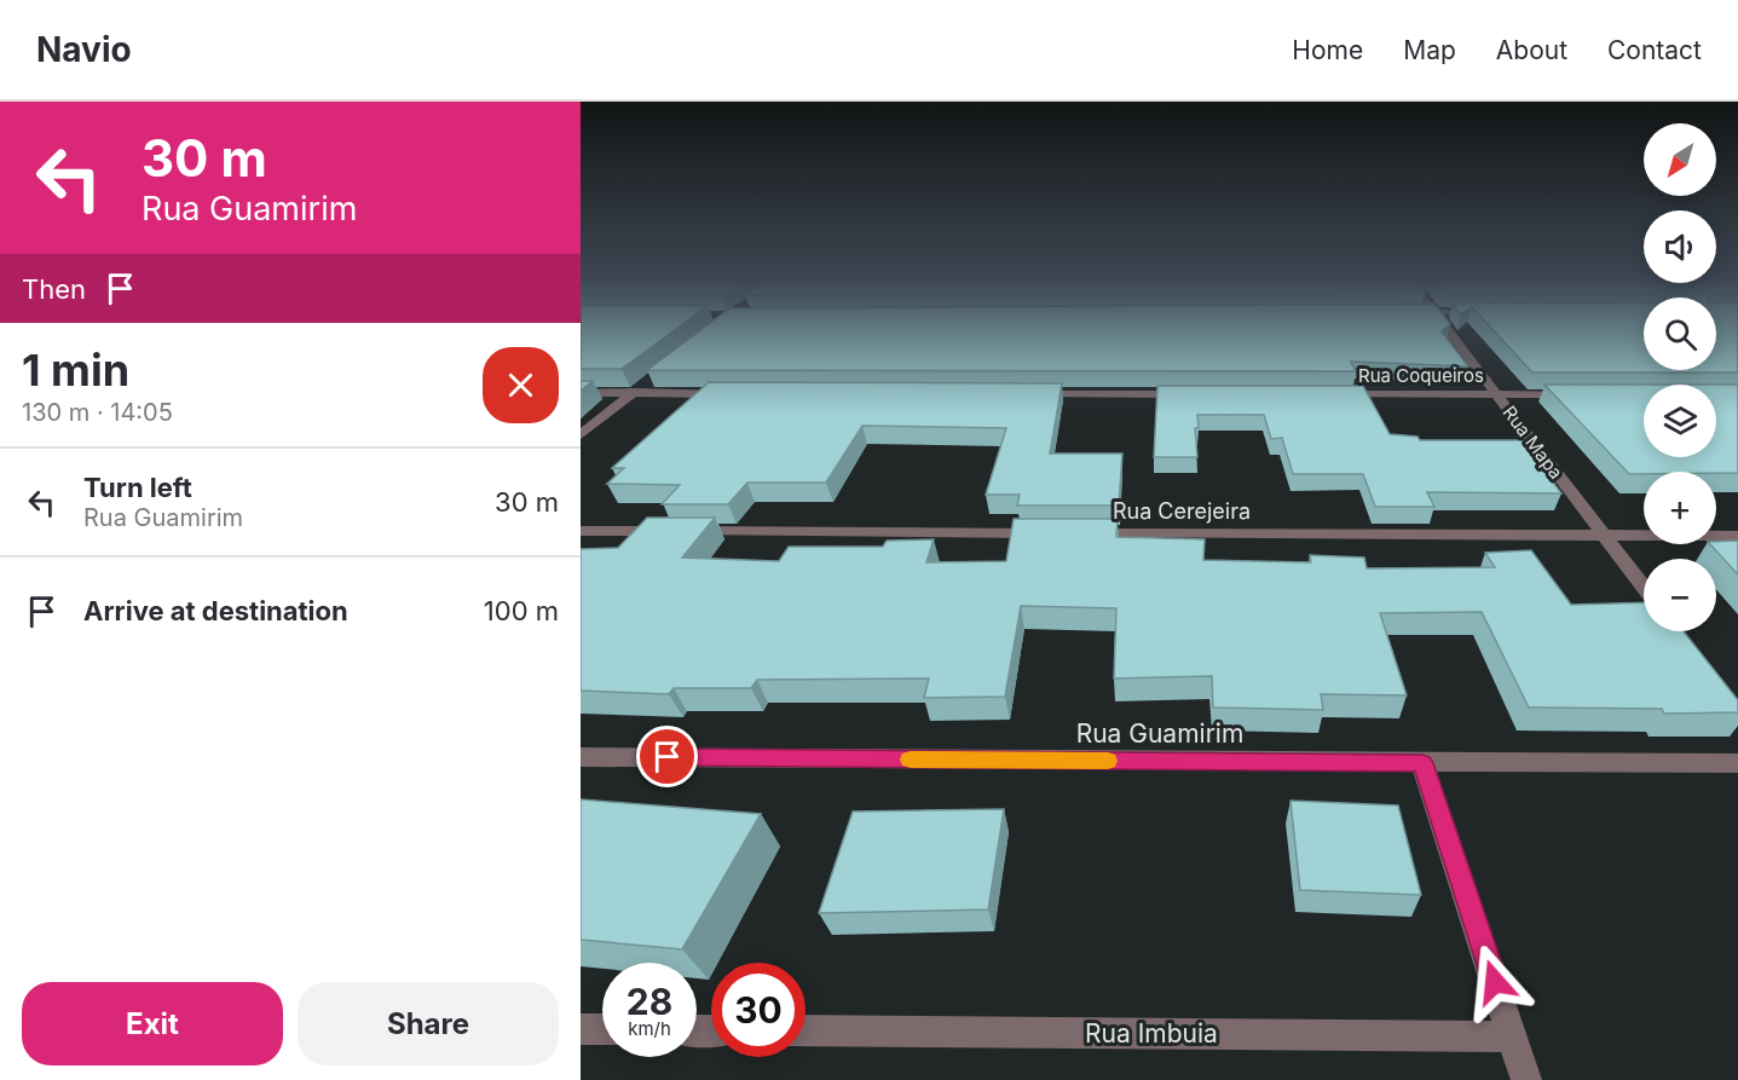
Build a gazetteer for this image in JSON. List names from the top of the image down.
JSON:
{
  "streets": {
    "street": [
      "Rua Coqueiros",
      "Rua Mapa",
      "Rua Cerejeira",
      "Rua Guamirim",
      "Rua Imbuia"
    ]
  },
  "crossings": [
    ["Rua Coqueiros", "Rua Mapa"],
    ["Rua Mapa", "Rua Cerejeira"]
  ],
  "north": "bottom left",
  "page": {
    "header": "Navio",
    "nav": [
      "Home",
      "Map",
      "About",
      "Contact"
    ],
    "turn": ["30 m", "Rua Guamirim"],
    "map_buttons": ["+", "−"],
    "then": "Then",
    "heading": ["1 min", "130 m · 14:05"],
    "list": [
      {
        "name": "Turn left",
        "note": "Rua Guamirim",
        "value": "30 m"
      },
      {
        "name": "Arrive at destination",
        "value": "100 m"
      }
    ],
    "speed": "28 km/h",
    "limit": "30",
    "buttons": ["Exit", "Share"]
  }
}
